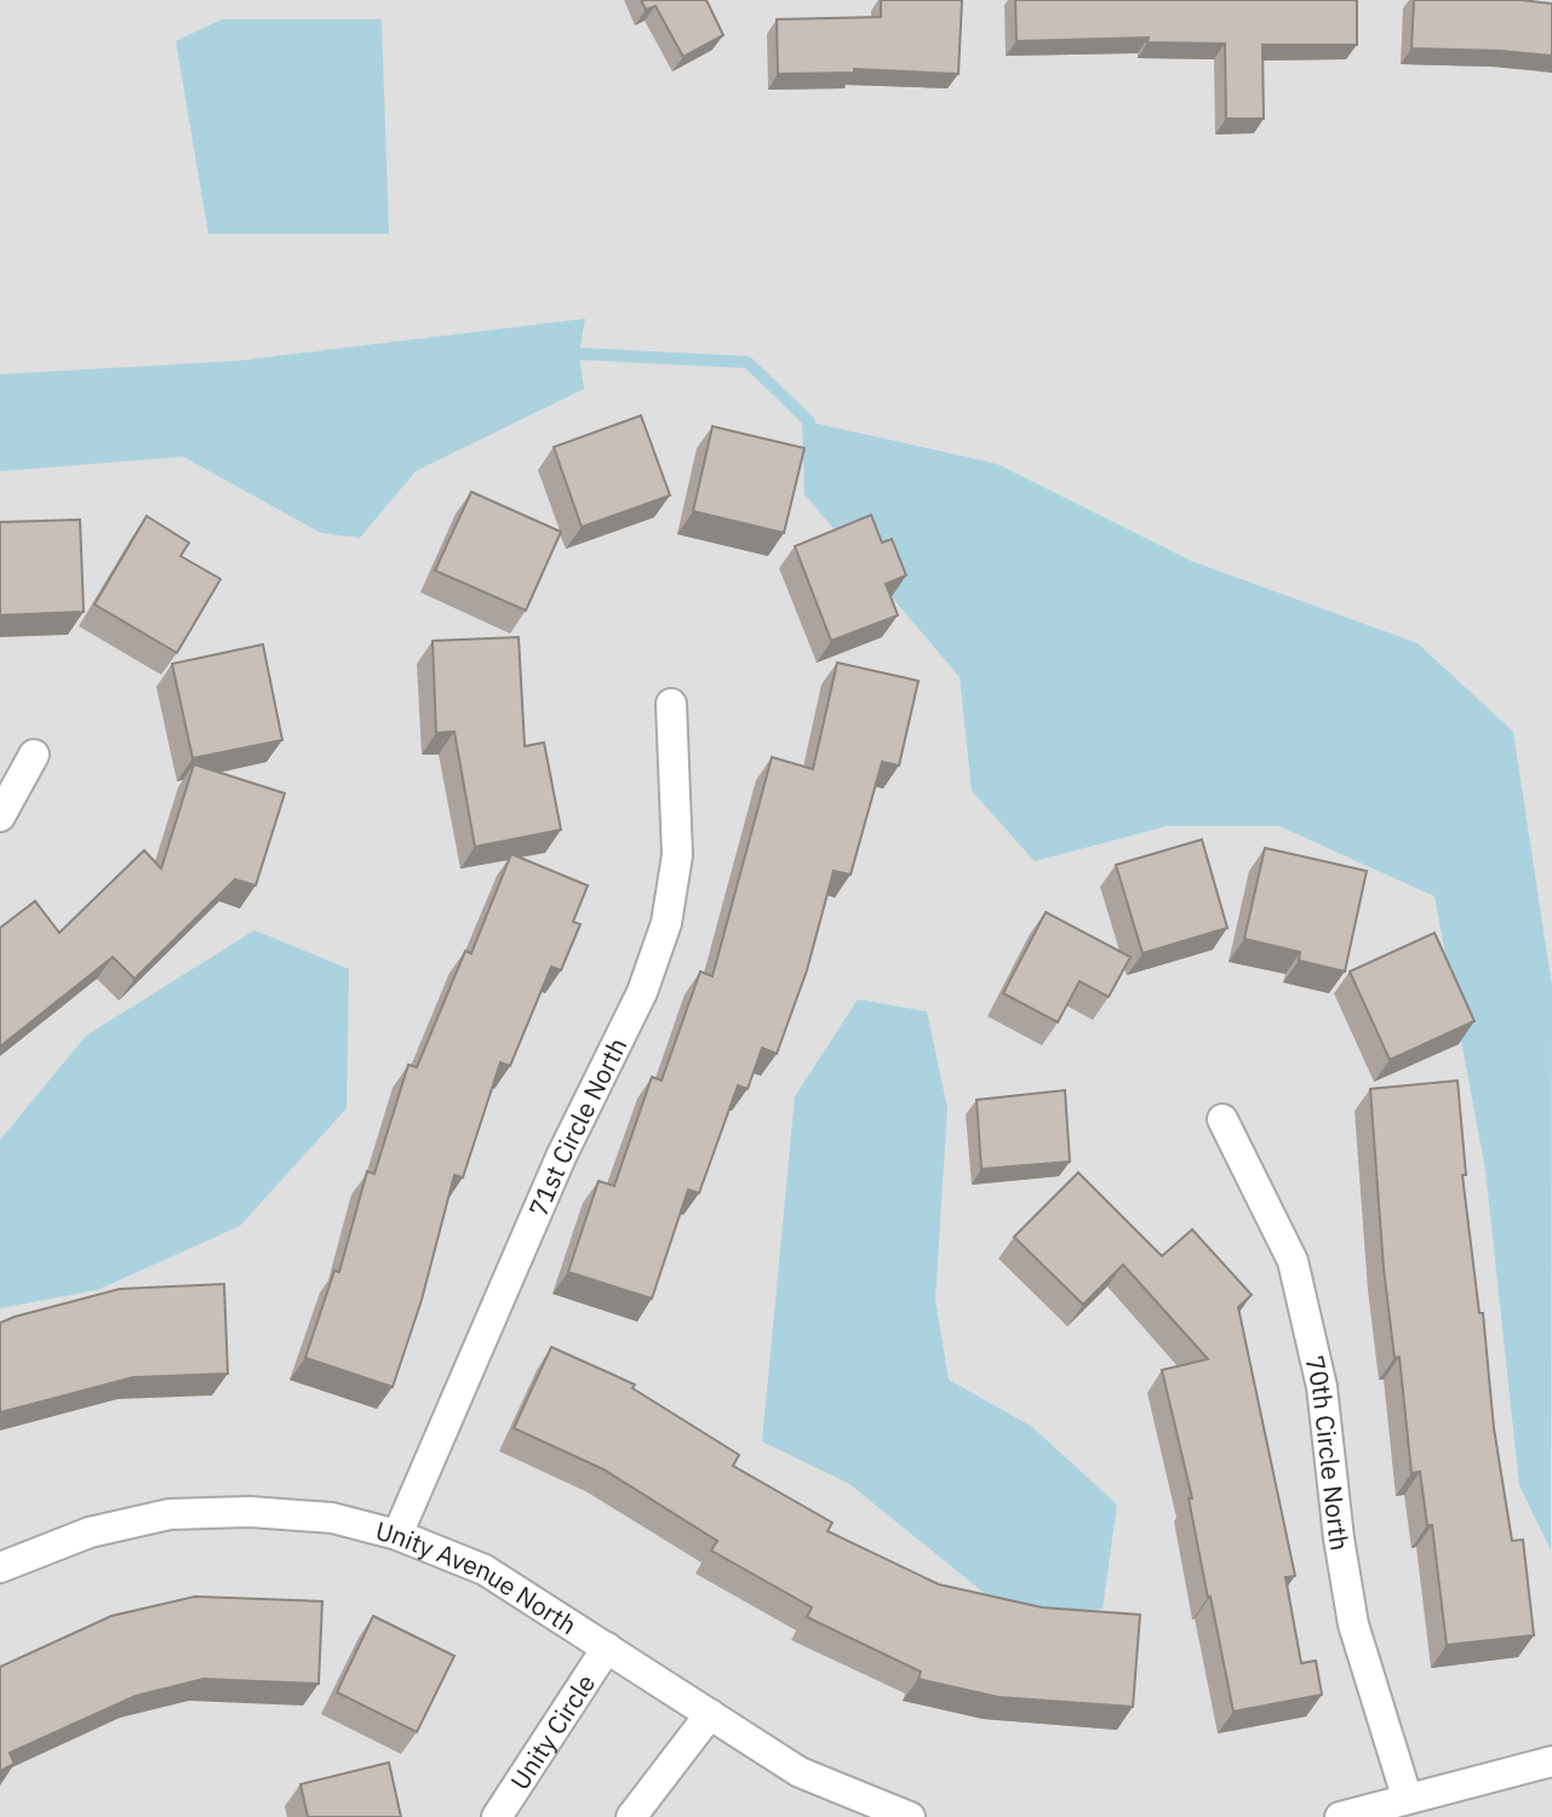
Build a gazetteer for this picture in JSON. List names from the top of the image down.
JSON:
{
  "streets": {
    "street": [
      "71st Circle North",
      "70th Circle North",
      "Unity Avenue North",
      "Unity Circle"
    ]
  },
  "crossings": [
    ["71st Circle North", "Unity Avenue North"],
    ["Unity Avenue North", "Unity Circle"]
  ]
}
